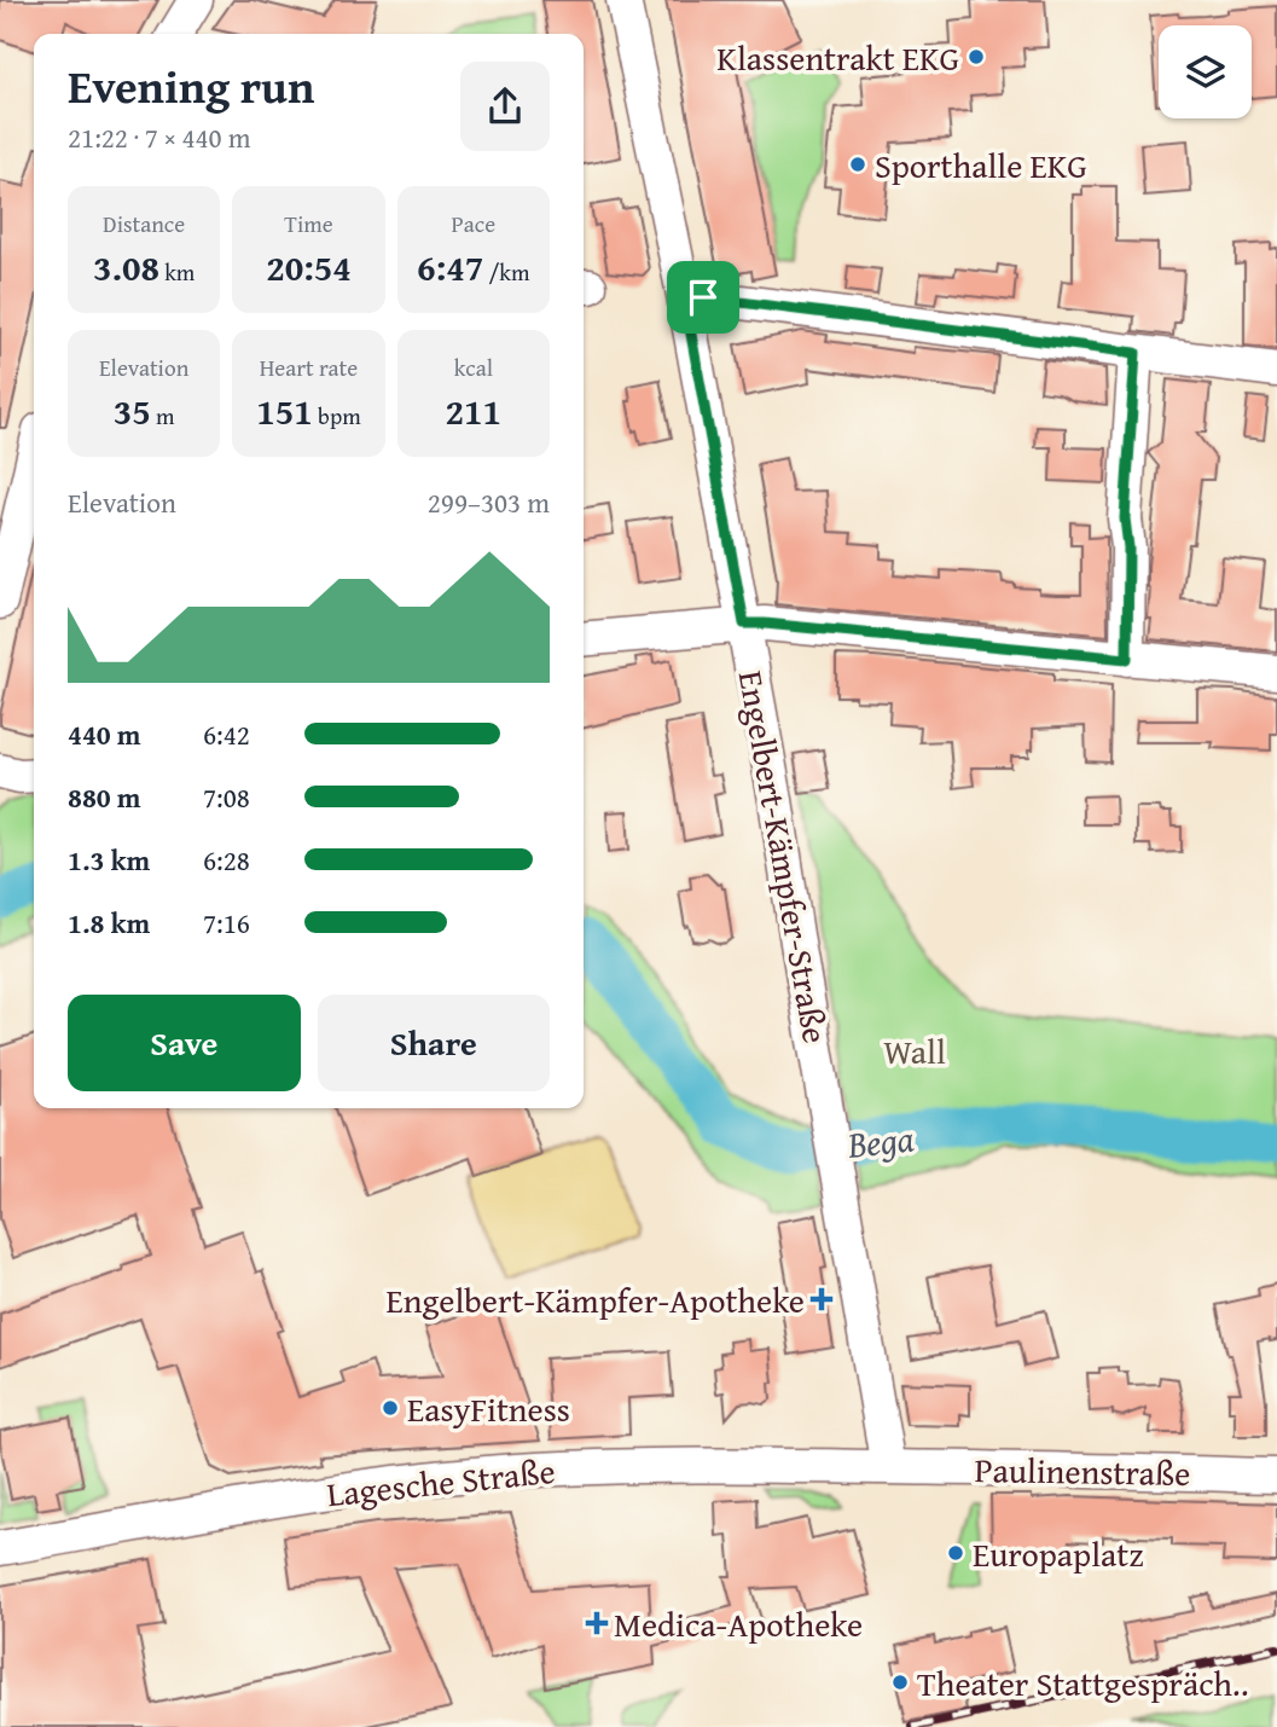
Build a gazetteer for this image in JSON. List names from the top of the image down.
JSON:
{
  "streets": {
    "street": ["Engelbert-Kämpfer-Straße", "Paulinenstraße", "Lagesche Straße"]
  },
  "crossings": [
    ["Engelbert-Kämpfer-Straße", "Paulinenstraße"],
    ["Engelbert-Kämpfer-Straße", "Lagesche Straße"],
    ["Paulinenstraße", "Lagesche Straße"]
  ],
  "water": ["Bega"],
  "parks": ["Wall"],
  "places": {
    "other": [
      "Klassentrakt EKG",
      "Sporthalle EKG",
      "EasyFitness",
      "Europaplatz",
      "Theater Stattgespräch.."
    ],
    "health": ["Engelbert-Kämpfer-Apotheke", "Medica-Apotheke"]
  },
  "page": {
    "heading": ["Evening run", "21:22 · 7 × 440 m"],
    "stats": [
      ["Distance", "3.08 km"],
      ["Time", "20:54"],
      ["Pace", "6:47 /km"],
      ["Elevation", "35 m"],
      ["Heart rate", "151 bpm"],
      ["kcal", "211"]
    ],
    "chart": ["Elevation", "299–303 m"],
    "list": [
      {
        "name": "440 m",
        "note": "6:42"
      },
      {
        "name": "880 m",
        "note": "7:08"
      },
      {
        "name": "1.3 km",
        "note": "6:28"
      },
      {
        "name": "1.8 km",
        "note": "7:16"
      }
    ],
    "buttons": ["Save", "Share"]
  }
}
